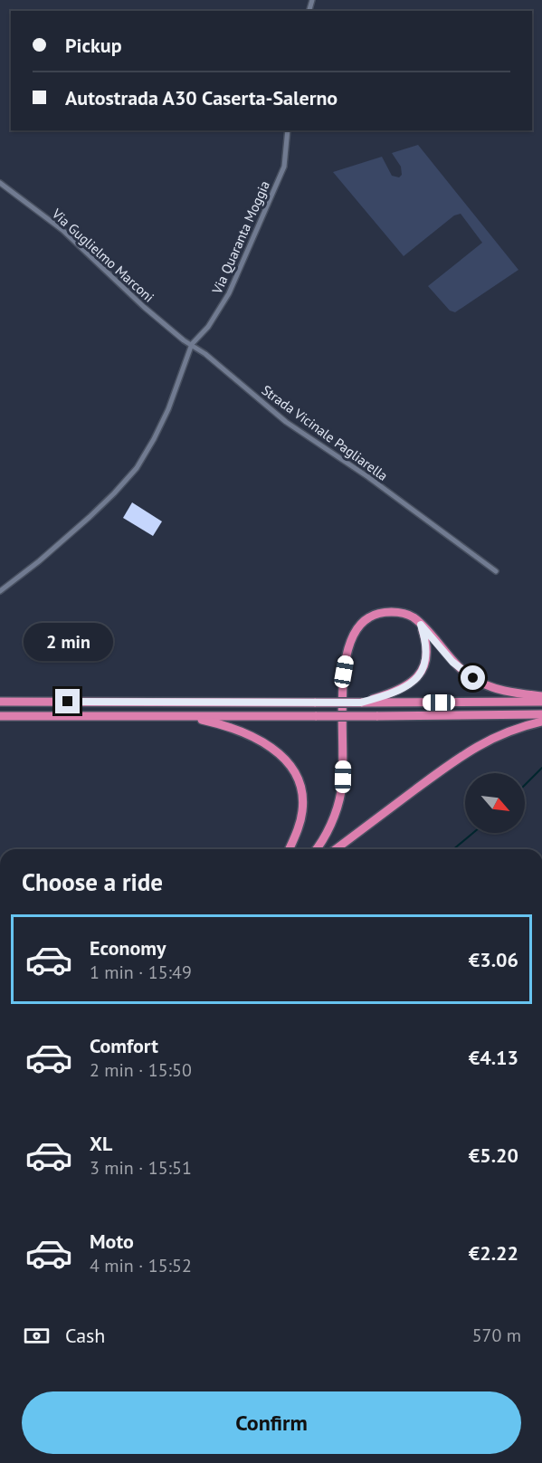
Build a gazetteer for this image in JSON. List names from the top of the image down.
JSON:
{
  "streets": {
    "street": ["Via Quaranta Moggia", "Via Guglielmo Marconi", "Strada Vicinale Pagliarella"]
  },
  "crossings": [
    ["Via Quaranta Moggia", "Via Guglielmo Marconi"],
    ["Via Quaranta Moggia", "Strada Vicinale Pagliarella"],
    ["Via Guglielmo Marconi", "Strada Vicinale Pagliarella"]
  ],
  "north": "bottom right",
  "page": {
    "banner": ["Pickup", "Autostrada A30 Caserta-Salerno"],
    "bubble": "2 min",
    "heading": "Choose a ride",
    "list": [
      {
        "name": "Economy",
        "note": "1 min · 15:49",
        "value": "€3.06"
      },
      {
        "name": "Comfort",
        "note": "2 min · 15:50",
        "value": "€4.13"
      },
      {
        "name": "XL",
        "note": "3 min · 15:51",
        "value": "€5.20"
      },
      {
        "name": "Moto",
        "note": "4 min · 15:52",
        "value": "€2.22"
      }
    ],
    "pay": ["Cash", "570 m"],
    "buttons": "Confirm"
  }
}
